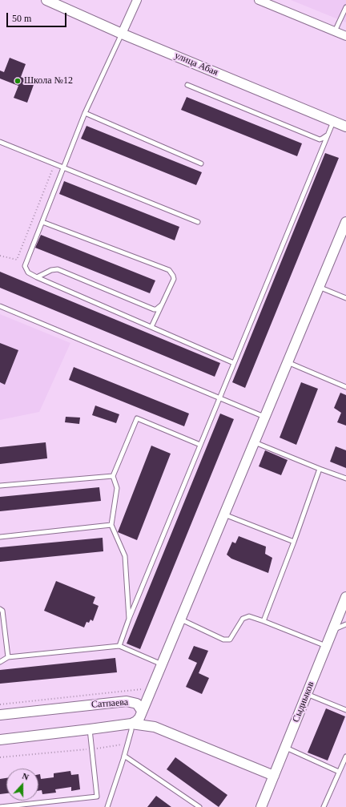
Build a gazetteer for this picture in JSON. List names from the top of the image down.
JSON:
{
  "streets": {
    "street": ["улица Абая", "Сыдиыков", "Сатпаева"]
  },
  "places": ["Школа №12"],
  "scale_bar": "50 m",
  "north": "top"
}
